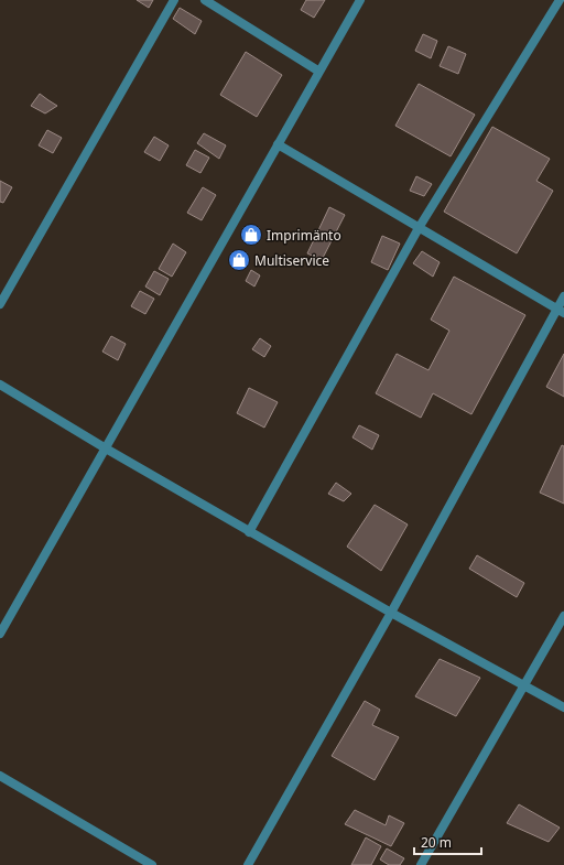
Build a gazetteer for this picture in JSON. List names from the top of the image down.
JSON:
{
  "places": {
    "shop": ["Imprimänto", "Multiservice"]
  },
  "scale_bar": "20 m"
}
